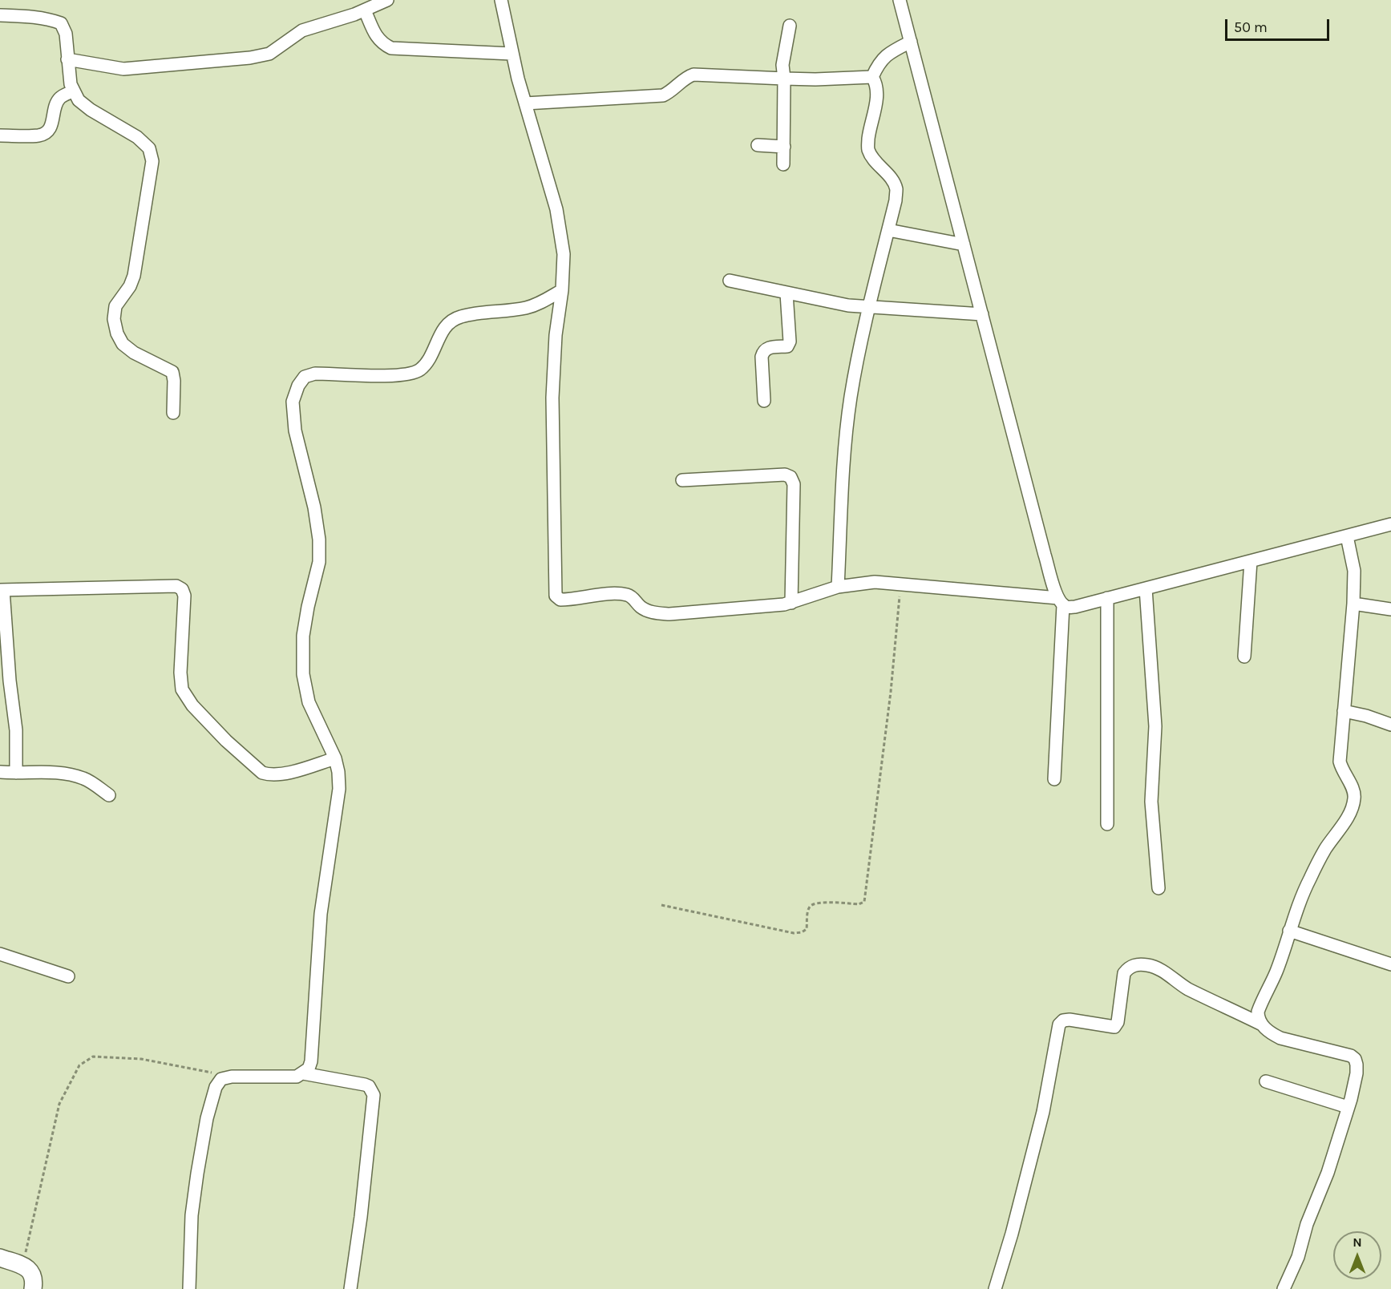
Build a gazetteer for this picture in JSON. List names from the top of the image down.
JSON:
{
  "scale_bar": "50 m",
  "north": "top"
}
